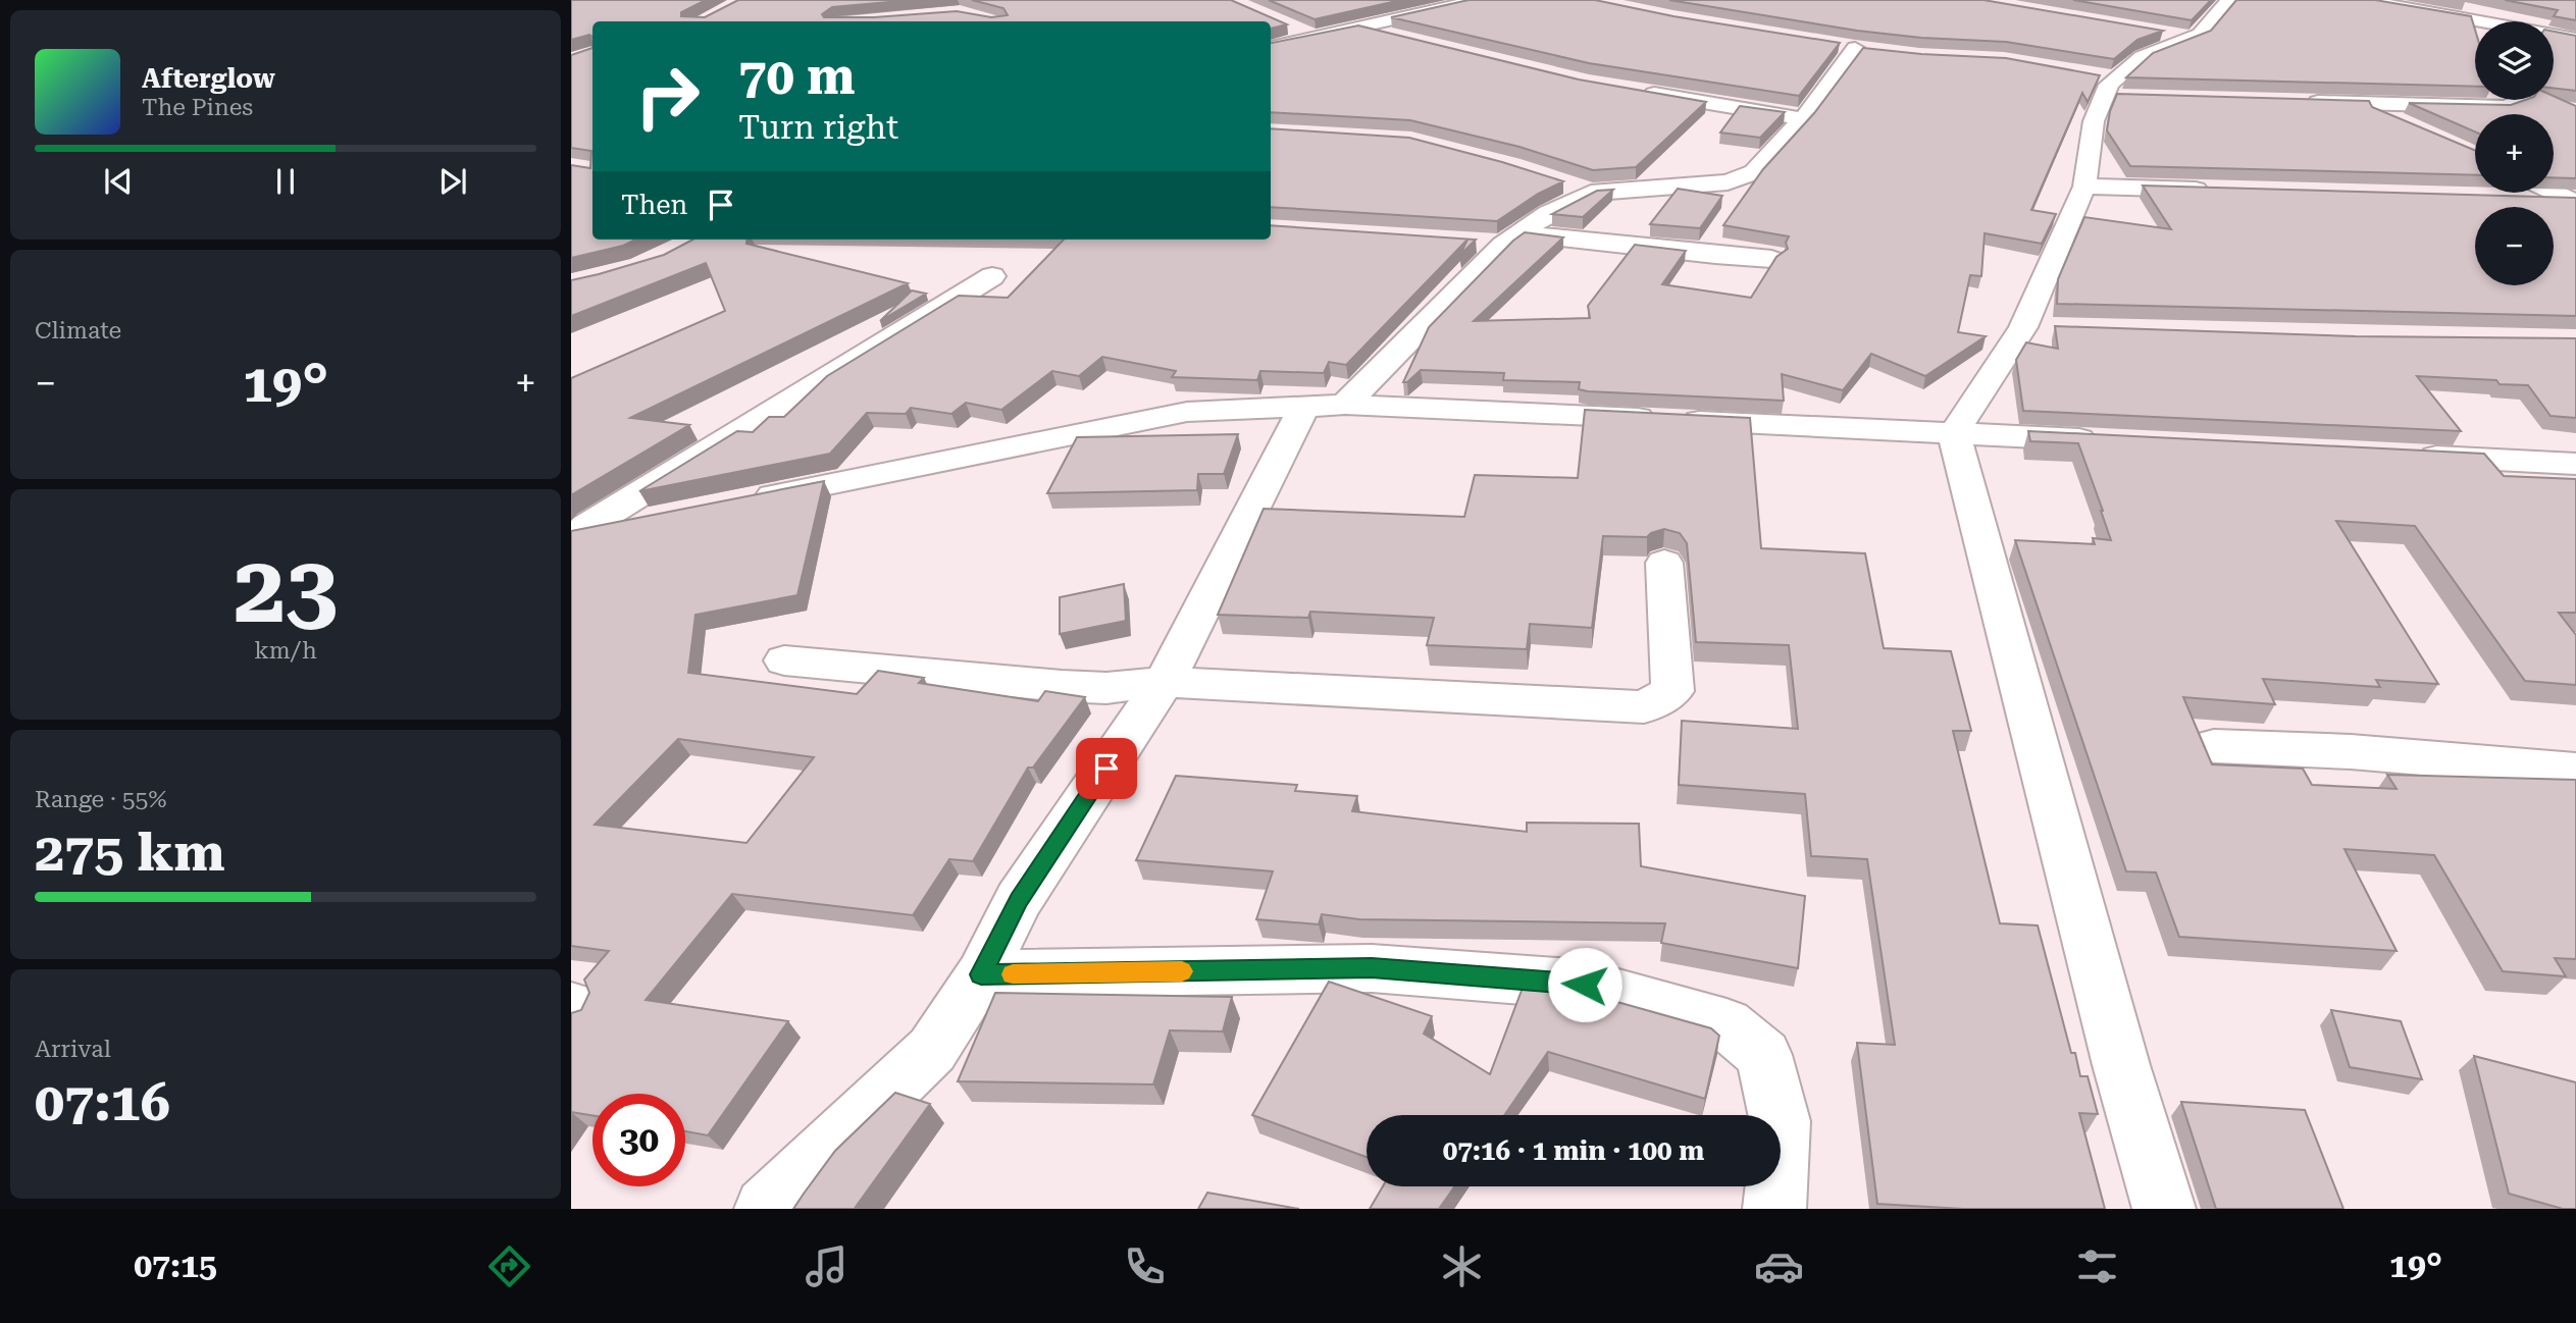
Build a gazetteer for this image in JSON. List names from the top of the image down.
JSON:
{
  "page": {
    "map_buttons": ["+", "−"],
    "turn": ["70 m", "Turn right"],
    "song": ["Afterglow", "The Pines"],
    "then": "Then",
    "tile": [
      "Climate",
      ["23", "km/h"],
      ["Range · 55%", "275 km"],
      ["Arrival", "07:16"]
    ],
    "heat": ["−", "19°", "+"],
    "limit": "30",
    "trip": "07:16 · 1 min · 100 m",
    "tabs": ["07:15", "19°"]
  }
}
